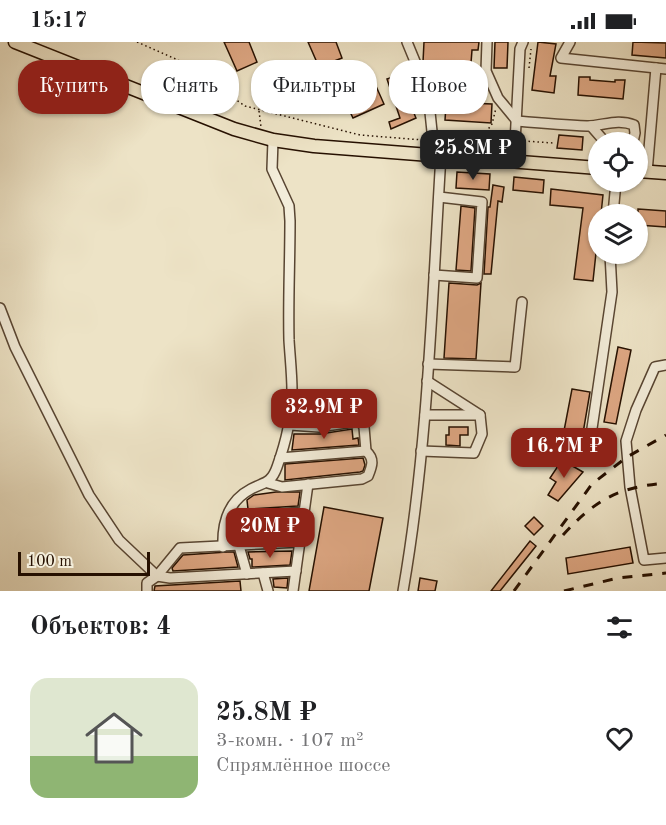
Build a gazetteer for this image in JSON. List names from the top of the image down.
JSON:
{
  "scale_bar": "100 m",
  "page": {
    "status": "15:17",
    "chip": [
      "Купить",
      "Снять",
      "Фильтры",
      "Новое"
    ],
    "price": [
      "25.8M ₽",
      "32.9M ₽",
      "16.7M ₽",
      "20M ₽"
    ],
    "scale": "100 m",
    "heading": "Объектов: 4",
    "list": [
      {
        "name": "25.8M ₽",
        "note": "3-комн. · 107 m² · Спрямлённое шоссе"
      }
    ]
  }
}
